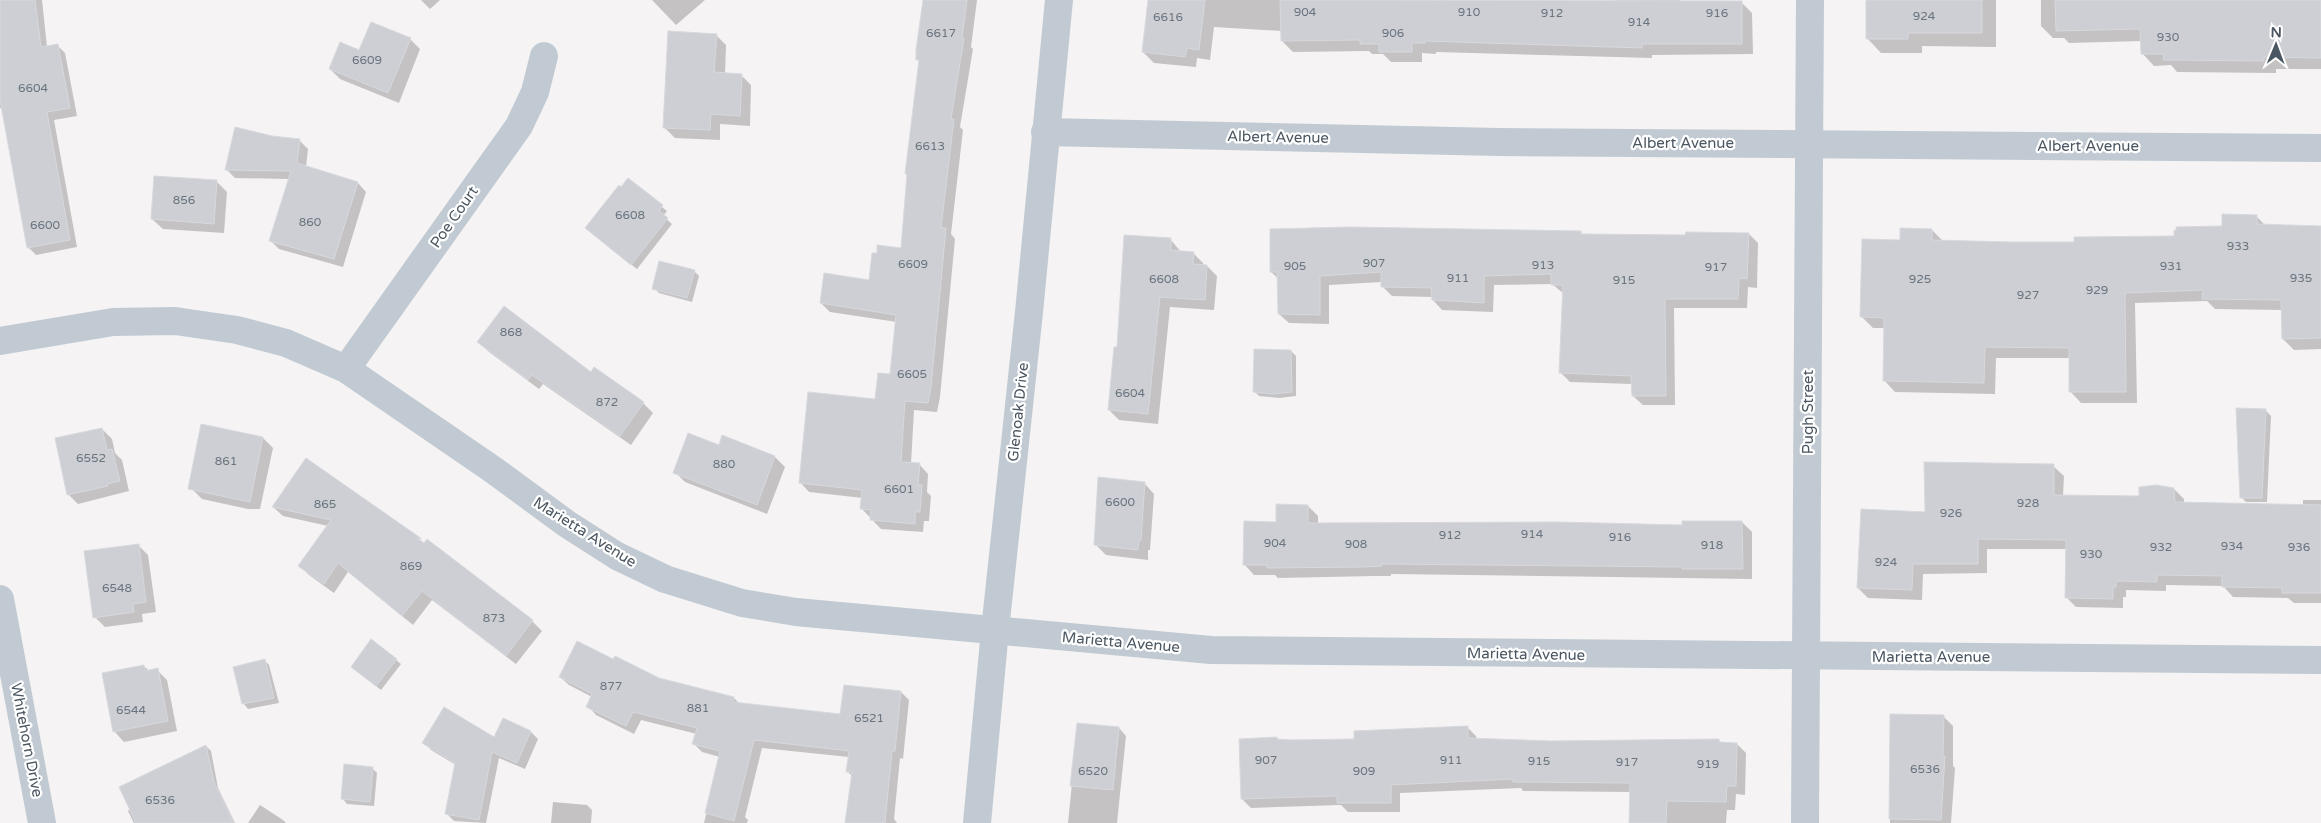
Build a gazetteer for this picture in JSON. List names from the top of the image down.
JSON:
{
  "streets": {
    "street": [
      "Albert Avenue",
      "Poe Court",
      "Glenoak Drive",
      "Pugh Street",
      "Marietta Avenue",
      "Whitehorn Drive"
    ]
  },
  "crossings": [
    ["Albert Avenue", "Glenoak Drive"],
    ["Albert Avenue", "Pugh Street"],
    ["Poe Court", "Marietta Avenue"],
    ["Glenoak Drive", "Marietta Avenue"],
    ["Pugh Street", "Marietta Avenue"]
  ],
  "house_numbers": [
    "904",
    "910",
    "912",
    "916",
    "924",
    "6616",
    "914",
    "6617",
    "906",
    "930",
    "6609",
    "6604",
    "6613",
    "856",
    "6608",
    "860",
    "6600",
    "933",
    "907",
    "6609",
    "913",
    "905",
    "931",
    "917",
    "911",
    "935",
    "6608",
    "925",
    "915",
    "929",
    "927",
    "868",
    "6605",
    "6604",
    "872",
    "6552",
    "861",
    "880",
    "6601",
    "6600",
    "928",
    "865",
    "926",
    "914",
    "912",
    "916",
    "904",
    "908",
    "918",
    "934",
    "932",
    "936",
    "930",
    "924",
    "869",
    "6548",
    "873",
    "877",
    "881",
    "6544",
    "6521",
    "907",
    "911",
    "915",
    "917",
    "919",
    "6536",
    "6520",
    "909",
    "6536"
  ],
  "north": "top"
}
